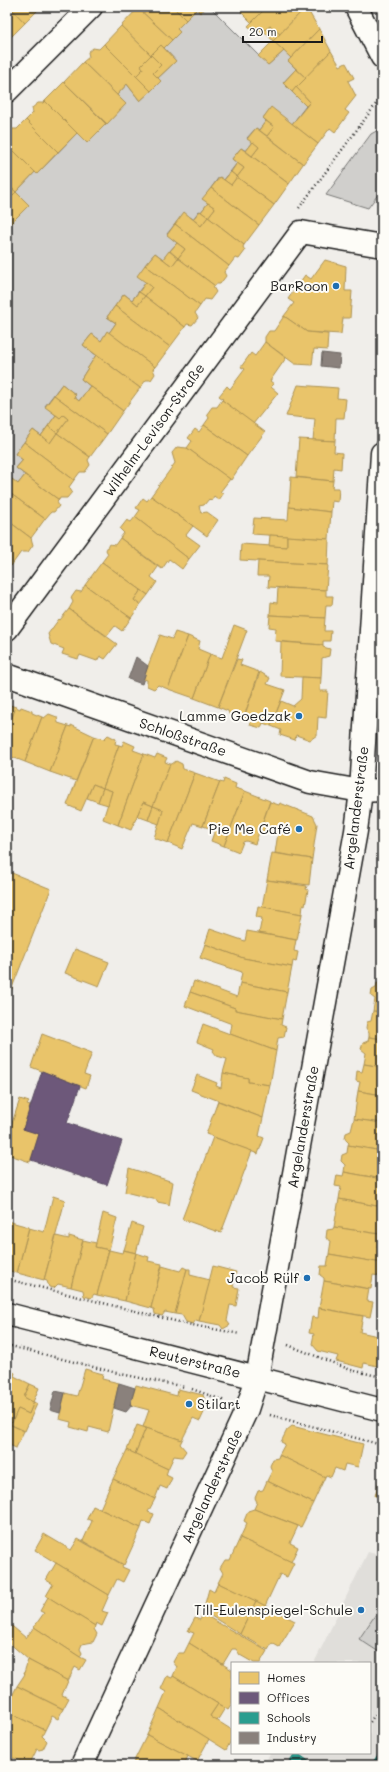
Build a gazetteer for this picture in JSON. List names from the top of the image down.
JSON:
{
  "streets": {
    "street": [
      "Wilhelm-Levison-Straße",
      "Schloßstraße",
      "Argelanderstraße",
      "Reuterstraße"
    ]
  },
  "crossings": [
    ["Schloßstraße", "Argelanderstraße"],
    ["Argelanderstraße", "Reuterstraße"]
  ],
  "places": [
    "BarRoon",
    "Lamme Goedzak",
    "Pie Me Café",
    "Jacob Rülf",
    "Stilart",
    "Till-Eulenspiegel-Schule"
  ],
  "legend": [
    "Homes",
    "Offices",
    "Schools",
    "Industry"
  ],
  "scale_bar": "20 m"
}
